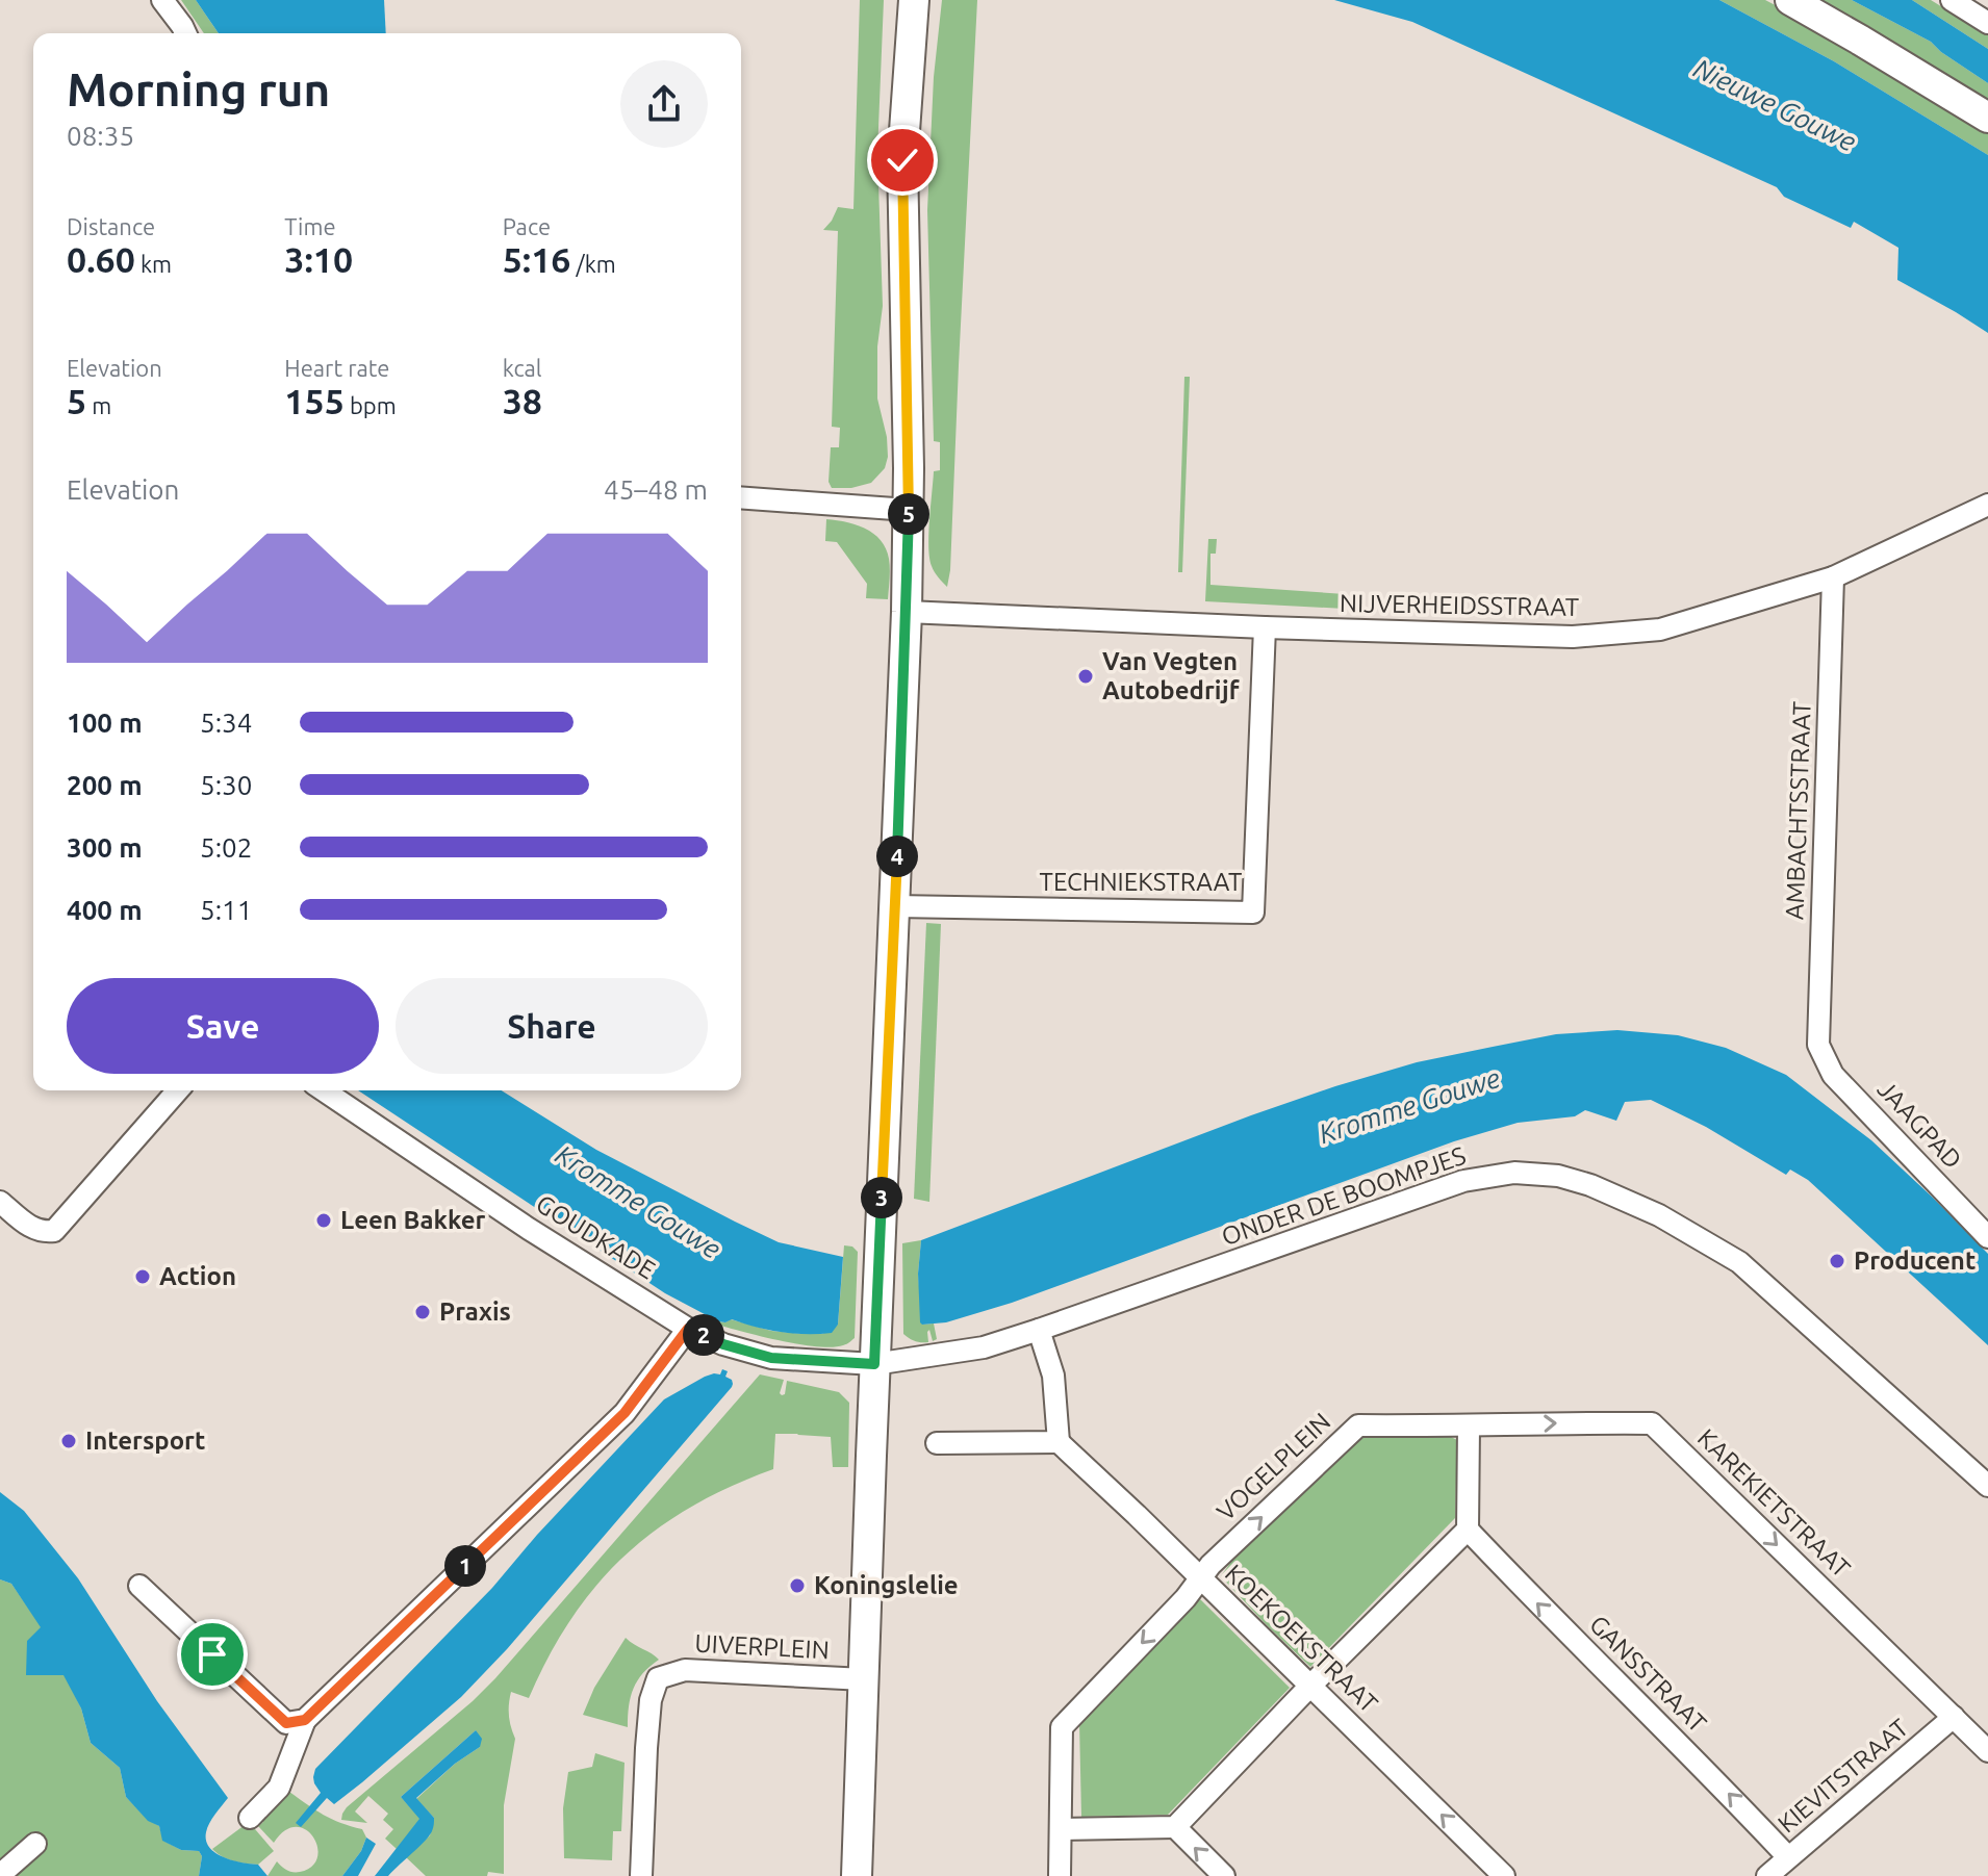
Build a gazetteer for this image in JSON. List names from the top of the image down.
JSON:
{
  "streets": {
    "street": [
      "NIJVERHEIDSSTRAAT",
      "AMBACHTSSTRAAT",
      "TECHNIEKSTRAAT",
      "JAAGPAD",
      "ONDER DE BOOMPJES",
      "GOUDKADE",
      "VOGELPLEIN",
      "KAREKIETSTRAAT",
      "KOEKOEKSTRAAT",
      "UIVERPLEIN",
      "GANSSTRAAT",
      "KIEVITSTRAAT"
    ]
  },
  "crossings": [
    ["NIJVERHEIDSSTRAAT", "AMBACHTSSTRAAT"],
    ["NIJVERHEIDSSTRAAT", "TECHNIEKSTRAAT"],
    ["AMBACHTSSTRAAT", "JAAGPAD"],
    ["ONDER DE BOOMPJES", "GOUDKADE"],
    ["VOGELPLEIN", "KAREKIETSTRAAT"],
    ["VOGELPLEIN", "KOEKOEKSTRAAT"],
    ["KAREKIETSTRAAT", "KIEVITSTRAAT"],
    ["GANSSTRAAT", "KIEVITSTRAAT"]
  ],
  "one_way": ["KAREKIETSTRAAT", "KOEKOEKSTRAAT", "GANSSTRAAT"],
  "water": ["Nieuwe Gouwe", "Kromme Gouwe"],
  "places": [
    "Van Vegten Autobedrijf",
    "Leen Bakker",
    "Producent",
    "Action",
    "Praxis",
    "Intersport",
    "Koningslelie"
  ],
  "page": {
    "heading": ["Morning run", "08:35"],
    "stats": [
      ["Distance", "0.60 km"],
      ["Time", "3:10"],
      ["Pace", "5:16 /km"],
      ["Elevation", "5 m"],
      ["Heart rate", "155 bpm"],
      ["kcal", "38"]
    ],
    "chart": ["Elevation", "45–48 m"],
    "pins": [
      "5",
      "4",
      "3",
      "2",
      "1"
    ],
    "list": [
      {
        "name": "100 m",
        "note": "5:34"
      },
      {
        "name": "200 m",
        "note": "5:30"
      },
      {
        "name": "300 m",
        "note": "5:02"
      },
      {
        "name": "400 m",
        "note": "5:11"
      }
    ],
    "buttons": ["Save", "Share"]
  }
}
